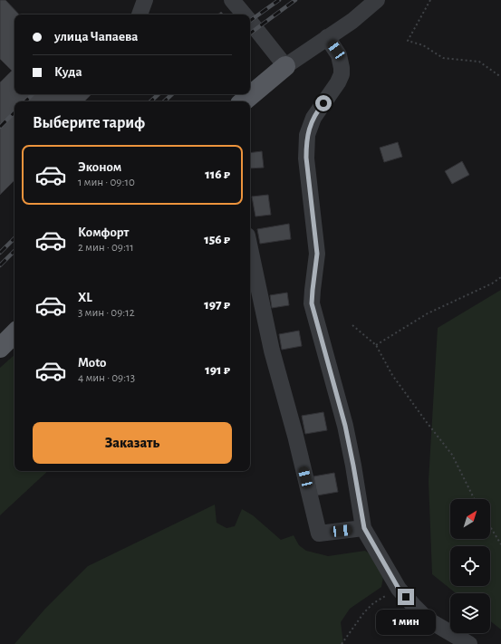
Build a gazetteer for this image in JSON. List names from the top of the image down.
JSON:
{
  "north": "top right",
  "page": {
    "banner": ["улица Чапаева", "Куда"],
    "heading": "Выберите тариф",
    "list": [
      {
        "name": "Эконом",
        "note": "1 мин · 09:10",
        "value": "116 ₽"
      },
      {
        "name": "Комфорт",
        "note": "2 мин · 09:11",
        "value": "156 ₽"
      },
      {
        "name": "XL",
        "note": "3 мин · 09:12",
        "value": "197 ₽"
      },
      {
        "name": "Moto",
        "note": "4 мин · 09:13",
        "value": "191 ₽"
      }
    ],
    "buttons": "Заказать",
    "bubble": "1 мин"
  }
}
